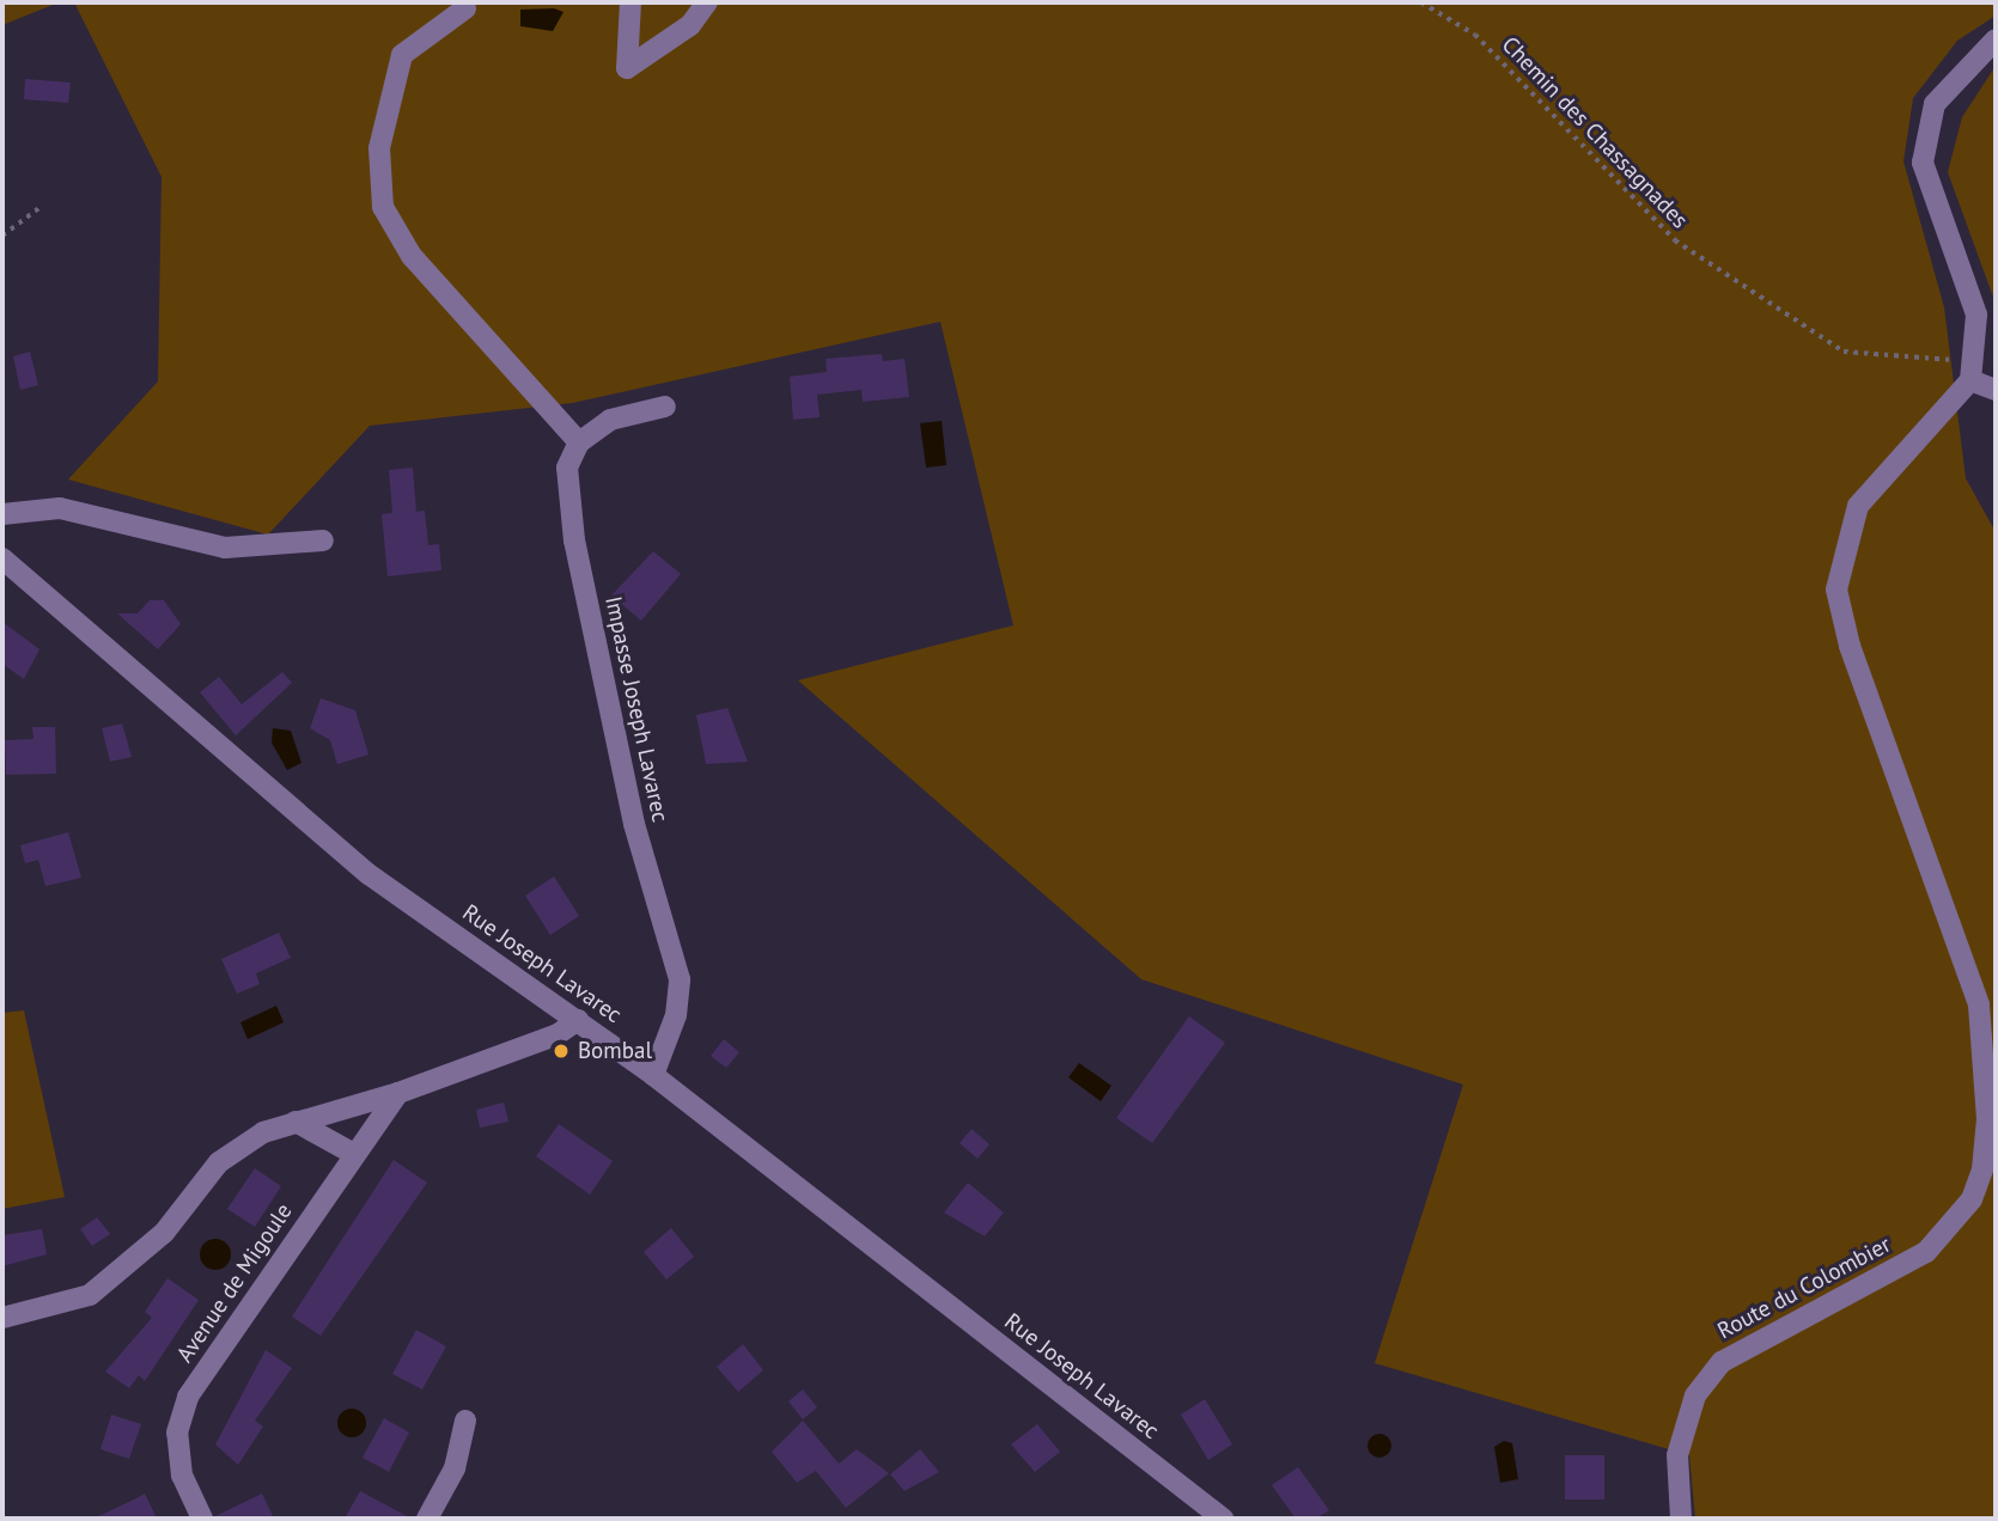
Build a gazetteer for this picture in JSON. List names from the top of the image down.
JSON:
{
  "streets": {
    "street": [
      "Impasse Joseph Lavarec",
      "Rue Joseph Lavarec",
      "Avenue de Migoule",
      "Route du Colombier"
    ],
    "path": ["Chemin des Chassagnades"]
  },
  "crossings": [
    ["Chemin des Chassagnades", "Route du Colombier"],
    ["Impasse Joseph Lavarec", "Rue Joseph Lavarec"]
  ],
  "places": ["Bombal"]
}
